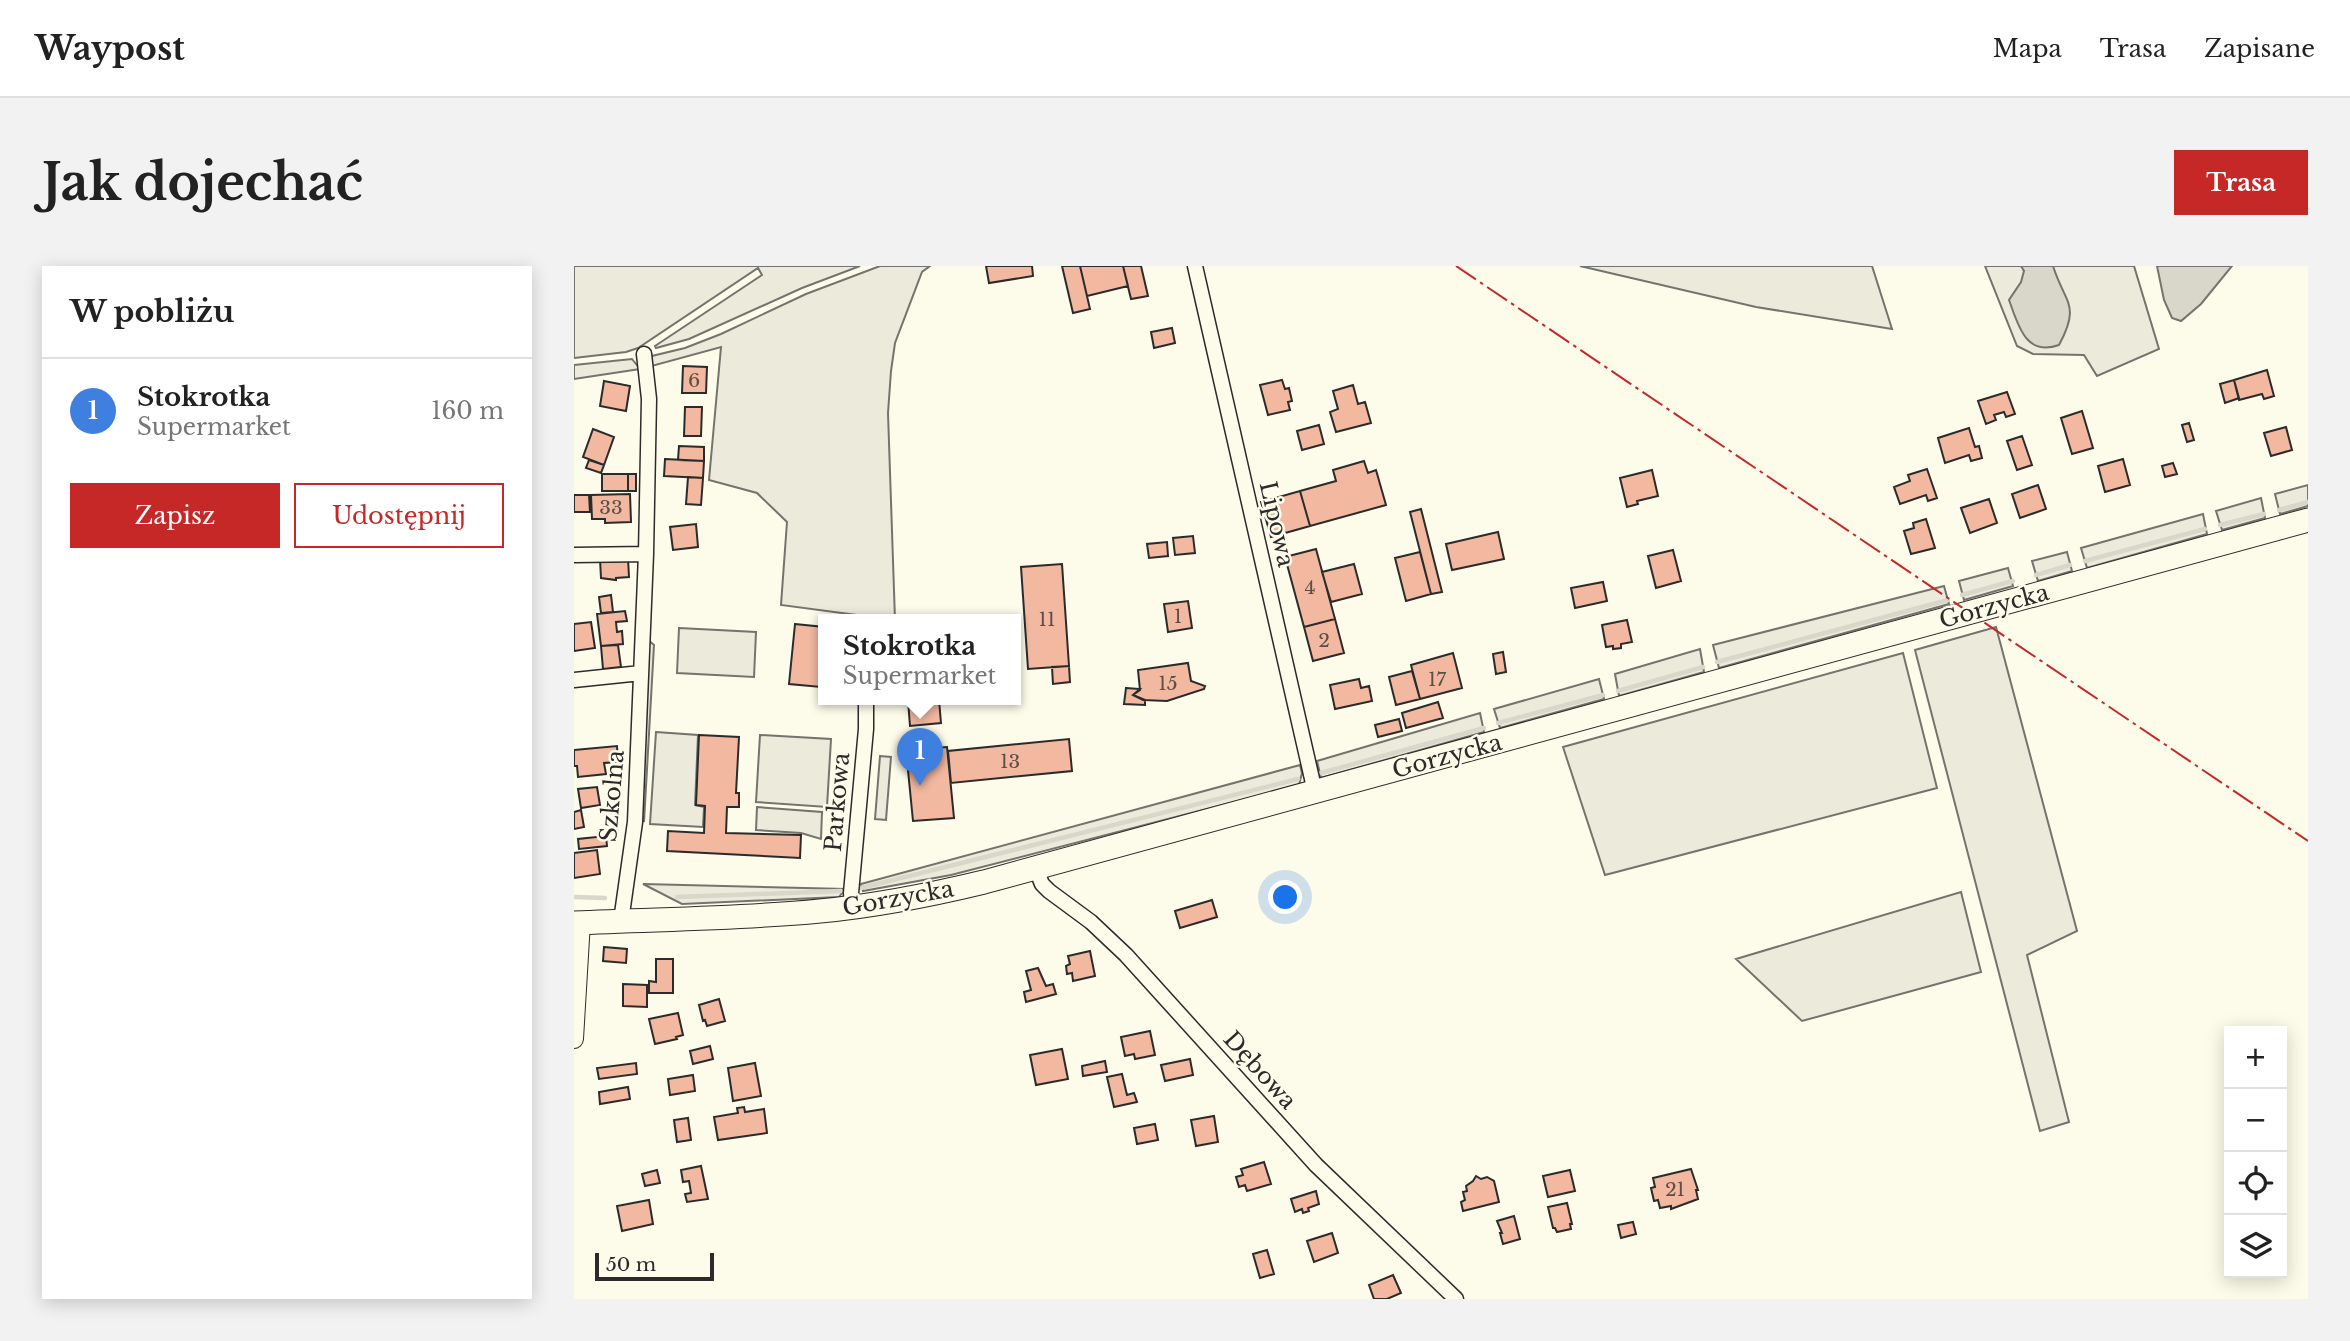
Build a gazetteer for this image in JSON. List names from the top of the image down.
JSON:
{
  "streets": {
    "main road": ["Gorzycka"],
    "street": [
      "Lipowa",
      "Szkolna",
      "Parkowa",
      "Dębowa"
    ]
  },
  "crossings": [
    ["Lipowa", "Gorzycka"],
    ["Gorzycka", "Szkolna"],
    ["Gorzycka", "Parkowa"],
    ["Gorzycka", "Dębowa"]
  ],
  "house_numbers": [
    "6",
    "33",
    "4",
    "1",
    "11",
    "2",
    "17",
    "15",
    "13",
    "21"
  ],
  "scale_bar": "50 m",
  "page": {
    "header": "Waypost",
    "nav": ["Mapa", "Trasa", "Zapisane"],
    "buttons": [
      "Trasa",
      ["Zapisz", "Udostępnij"]
    ],
    "title": "Jak dojechać",
    "heading": "W pobliżu",
    "list": [
      {
        "mark": "1",
        "name": "Stokrotka",
        "note": "Supermarket",
        "value": "160 m"
      }
    ],
    "popup": ["Stokrotka", "Supermarket"],
    "pins": "1",
    "map_buttons": ["+", "−"],
    "scale": "50 m"
  }
}
